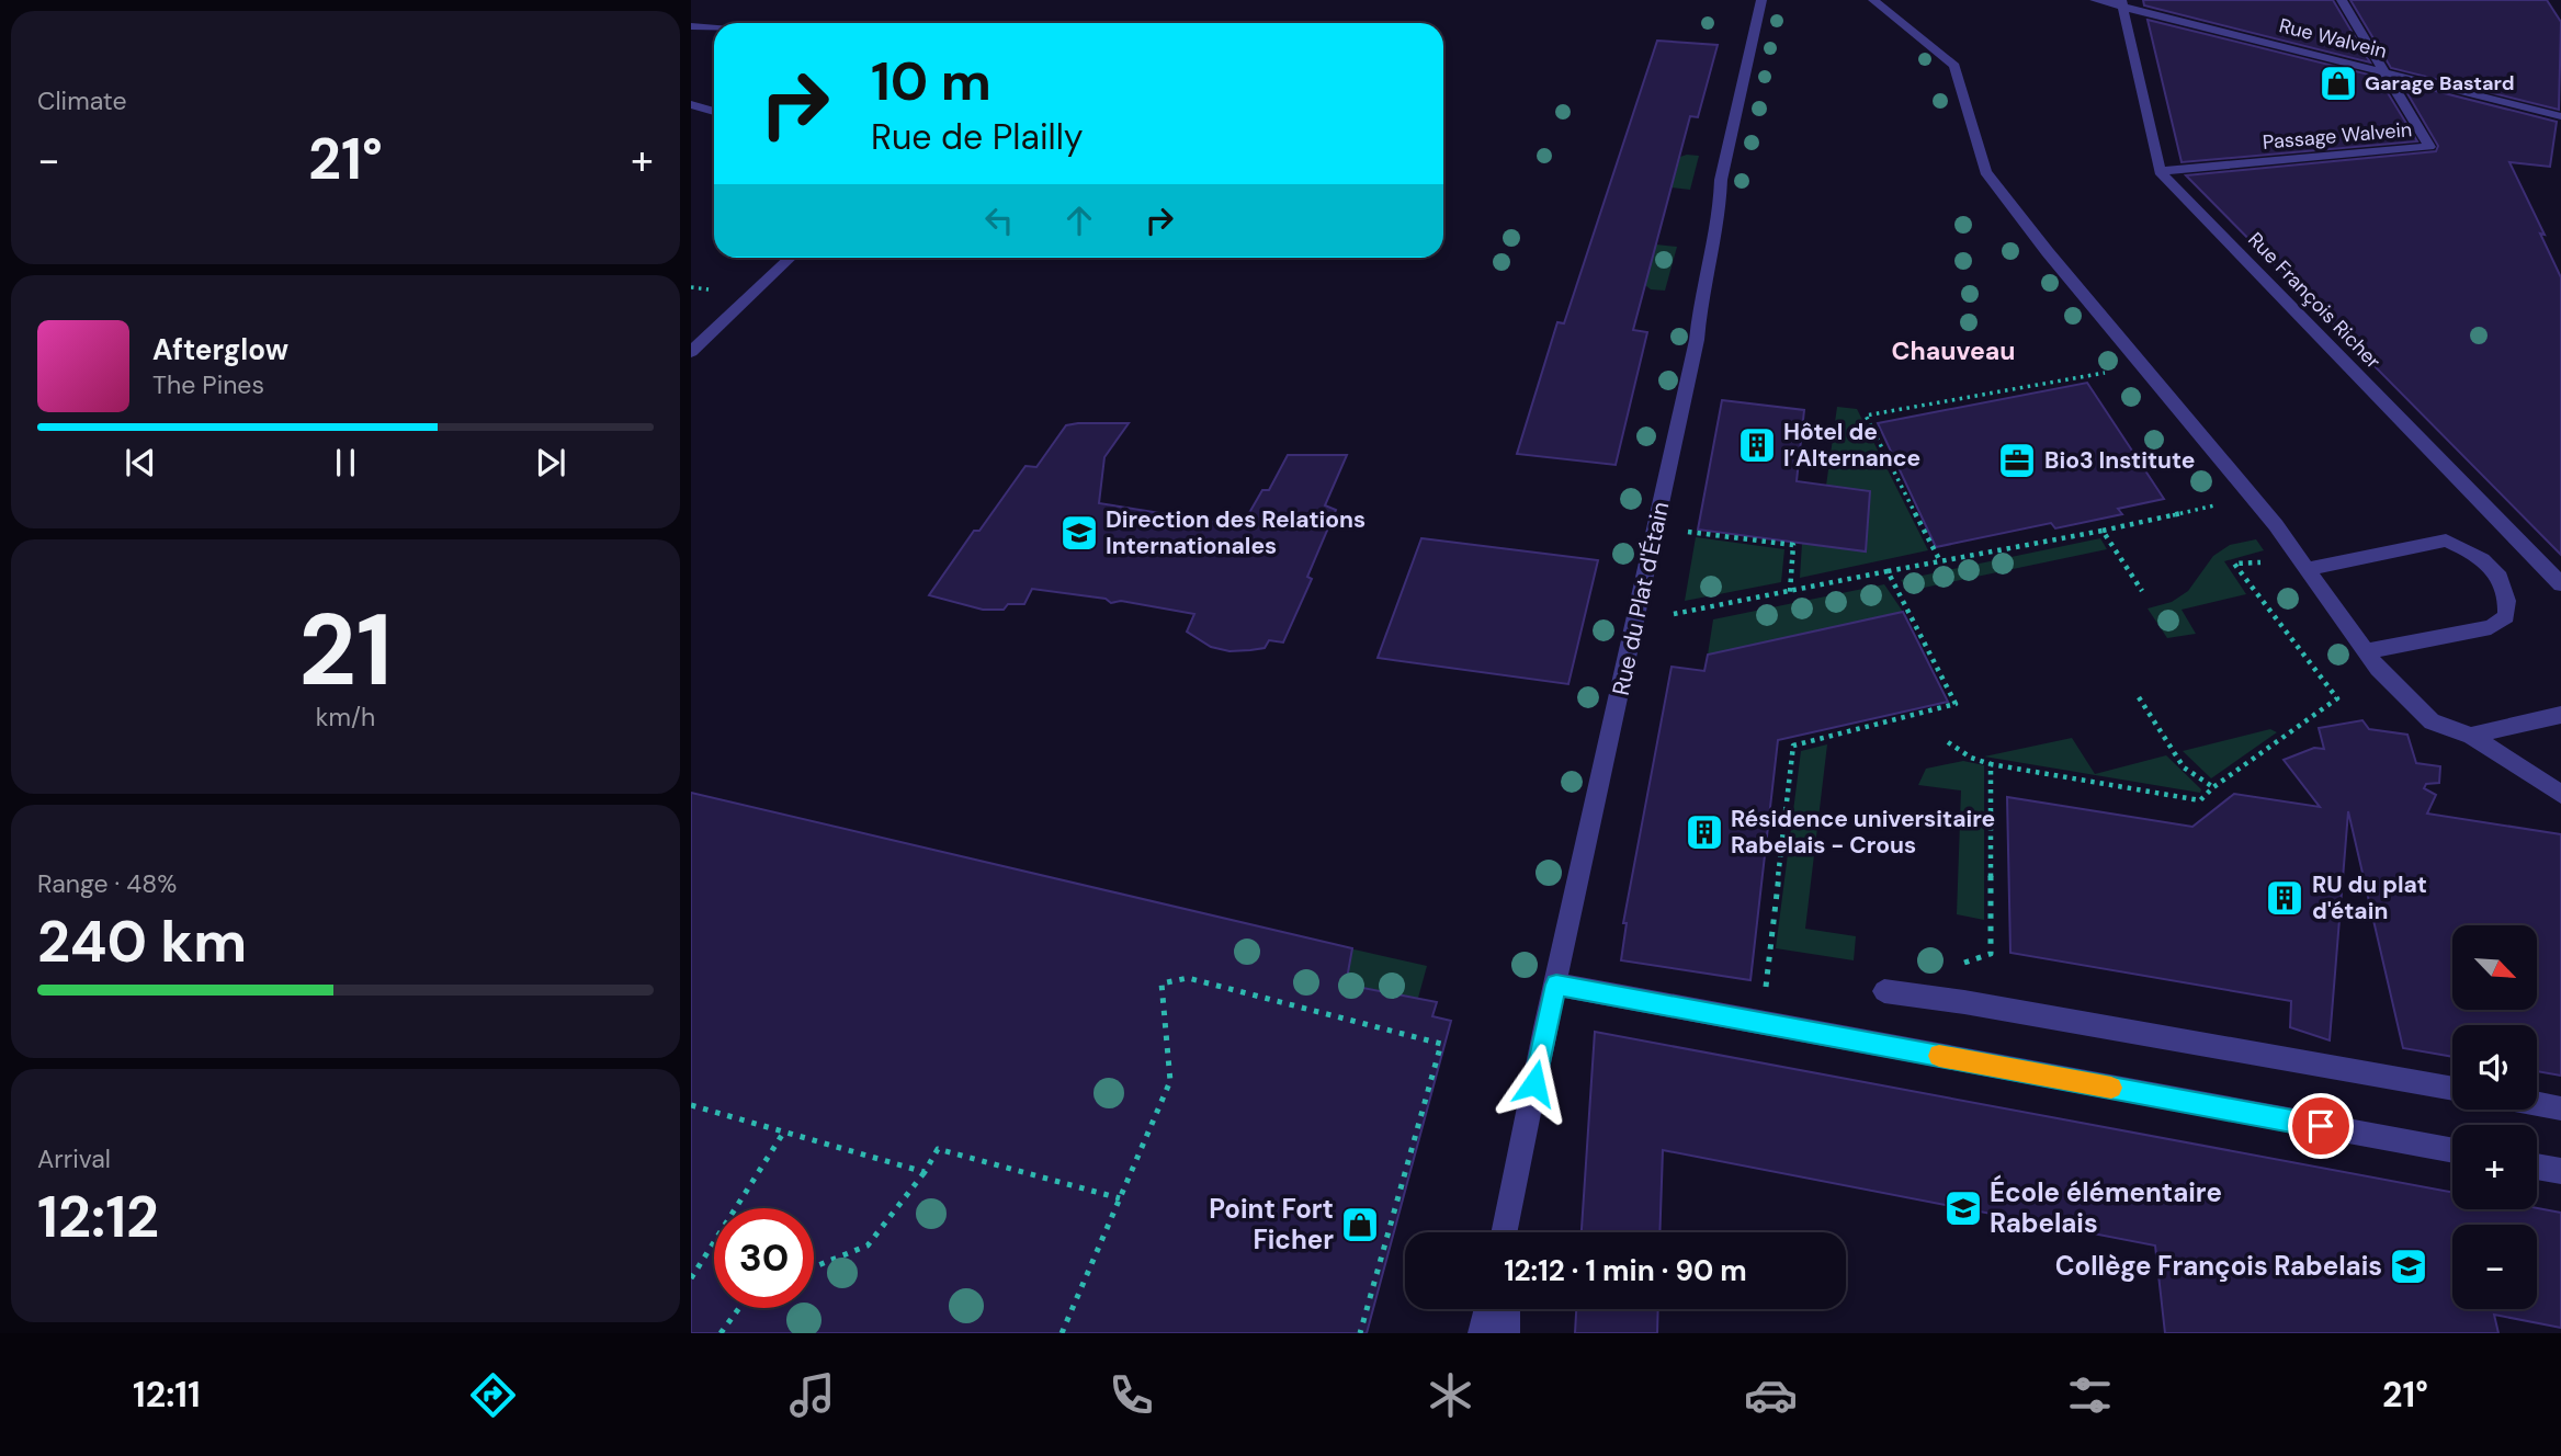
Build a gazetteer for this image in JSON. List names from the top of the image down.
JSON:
{
  "streets": {
    "street": [
      "Rue Walvein",
      "Passage Walvein",
      "Rue François Richer",
      "Rue du Plat d'Étain"
    ]
  },
  "crossings": [
    ["Rue Walvein", "Passage Walvein"],
    ["Passage Walvein", "Rue François Richer"]
  ],
  "districts": ["Chauveau"],
  "places": {
    "shop": ["Garage Bastard", "Point Fort Ficher"],
    "building": ["Hôtel de l’Alternance", "Résidence universitaire Rabelais - Crous", "RU du plat d'étain"],
    "office": ["Bio3 Institute"],
    "school or university": ["Direction des Relations Internationales", "École élémentaire Rabelais", "Collège François Rabelais"]
  },
  "north": "bottom right",
  "page": {
    "tile": [
      "Climate",
      ["21", "km/h"],
      ["Range · 48%", "240 km"],
      ["Arrival", "12:12"]
    ],
    "turn": ["10 m", "Rue de Plailly"],
    "heat": ["−", "21°", "+"],
    "song": ["Afterglow", "The Pines"],
    "map_buttons": ["+", "−"],
    "limit": "30",
    "trip": "12:12 · 1 min · 90 m",
    "tabs": ["12:11", "21°"]
  }
}
